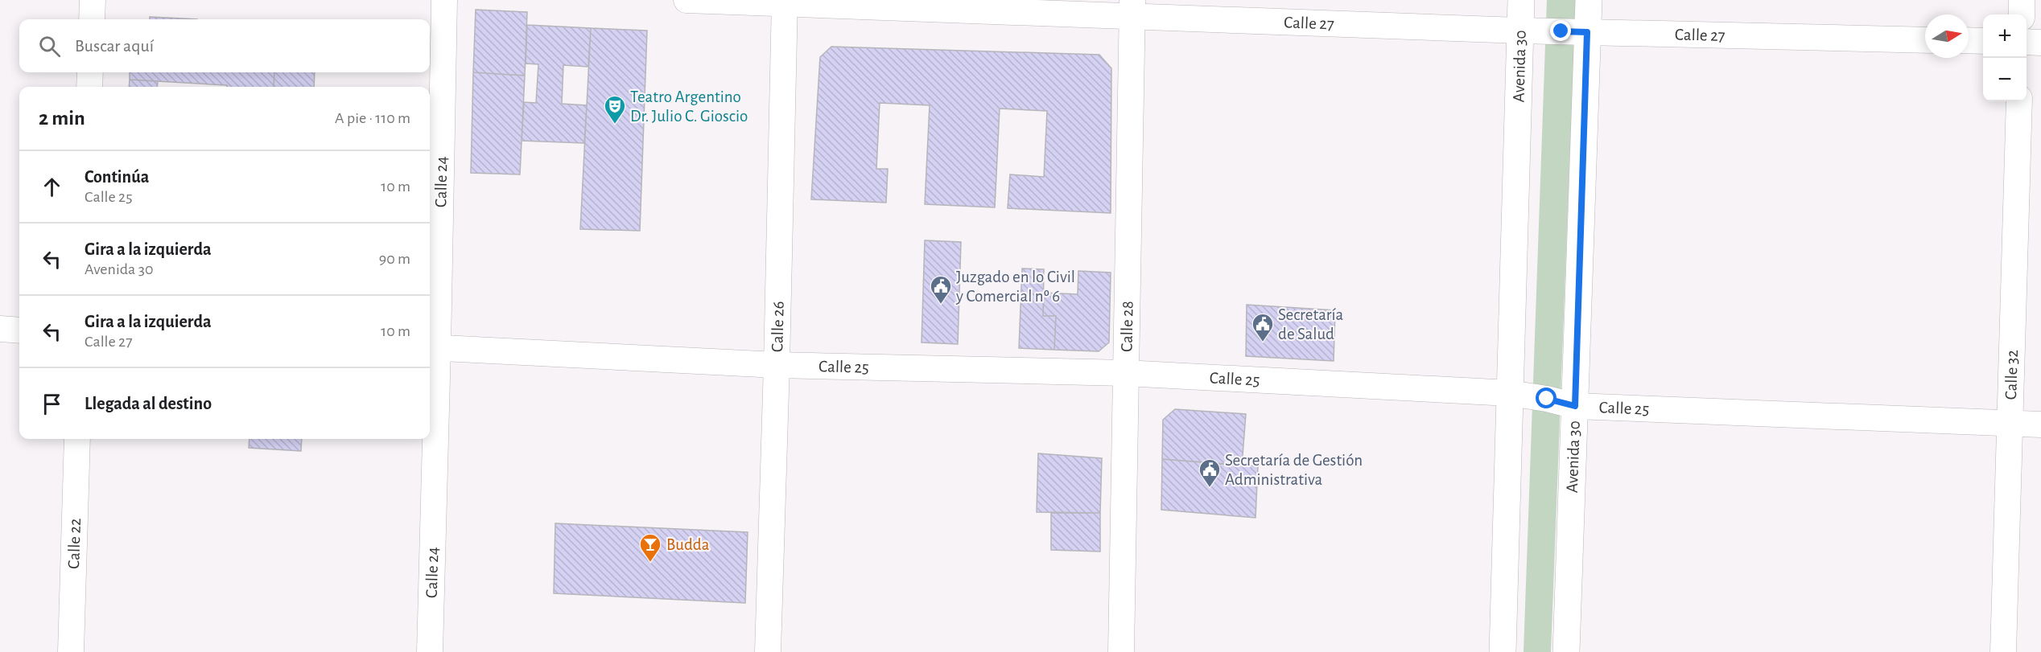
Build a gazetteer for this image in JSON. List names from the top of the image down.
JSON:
{
  "streets": {
    "main road": ["Avenida 30"],
    "street": [
      "Calle 27",
      "Calle 24",
      "Calle 28",
      "Calle 26",
      "Calle 25",
      "Calle 32",
      "Calle 22"
    ]
  },
  "crossings": [
    ["Calle 27", "Avenida 30"],
    ["Calle 27", "Calle 28"],
    ["Calle 27", "Calle 26"],
    ["Avenida 30", "Calle 25"],
    ["Calle 24", "Calle 25"],
    ["Calle 28", "Calle 25"],
    ["Calle 26", "Calle 25"],
    ["Calle 25", "Calle 32"]
  ],
  "places": {
    "theatre": ["Teatro Argentino Dr. Julio C. Gioscio"],
    "public building": ["Juzgado en lo Civil y Comercial nº 6", "Secretaría de Salud", "Secretaría de Gestión Administrativa"],
    "bar": ["Budda"]
  },
  "north": "right",
  "page": {
    "map_buttons": ["+", "−"],
    "search": "Buscar aquí",
    "heading": ["2 min", "A pie · 110 m"],
    "list": [
      ["Continúa", "Calle 25", "10 m"],
      ["Gira a la izquierda", "Avenida 30", "90 m"],
      ["Gira a la izquierda", "Calle 27", "10 m"],
      "Llegada al destino"
    ]
  }
}
